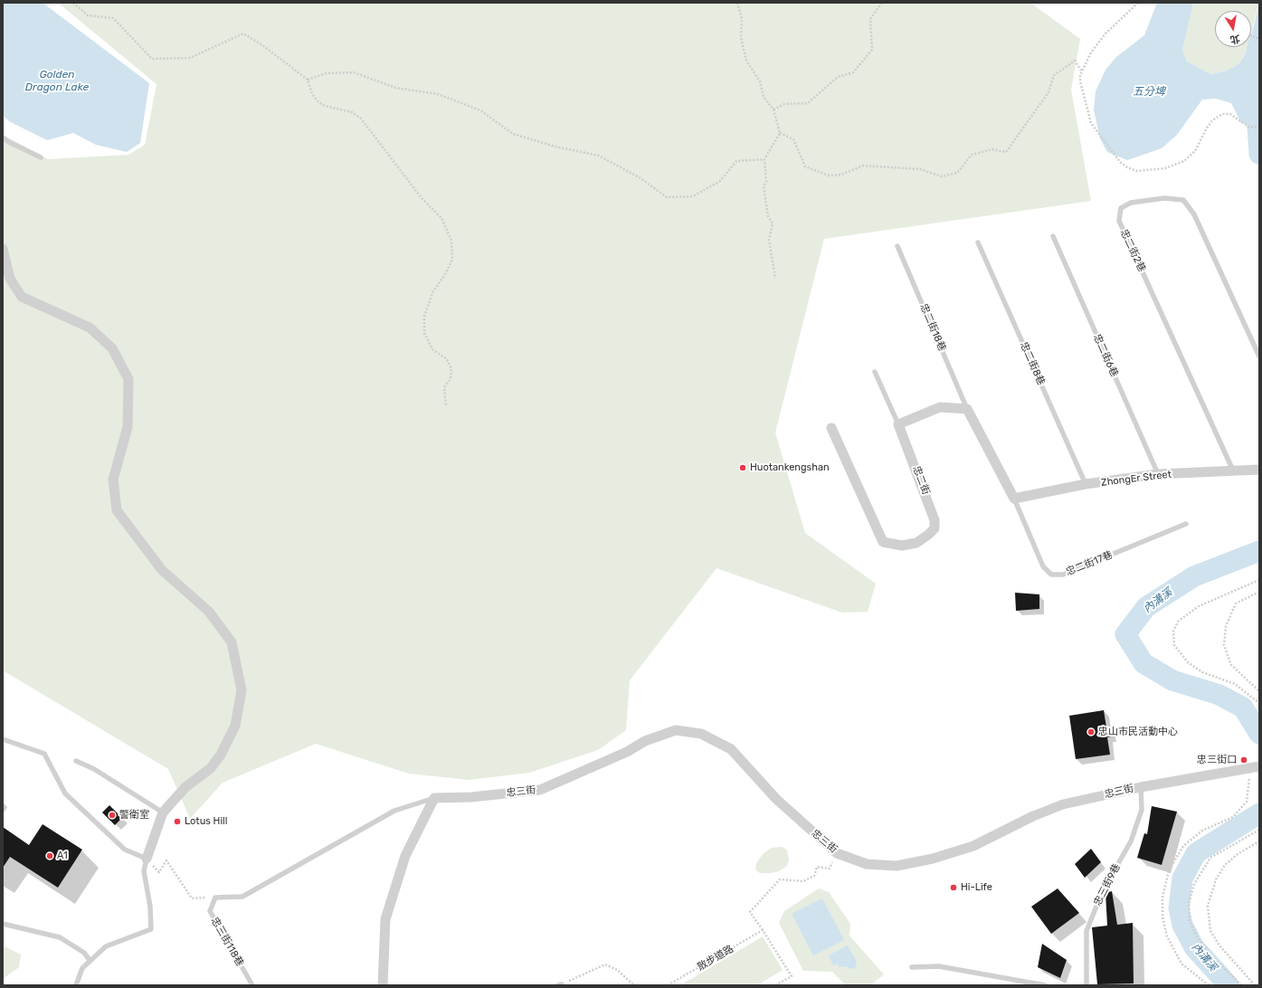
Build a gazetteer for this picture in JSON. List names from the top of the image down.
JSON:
{
  "streets": {
    "street": ["ZhongEr Street", "忠二街", "忠三街"],
    "lane": [
      "忠二街2巷",
      "忠二街18巷",
      "忠二街6巷",
      "忠二街8巷",
      "忠二街17巷",
      "忠三街9巷",
      "忠三街118巷"
    ],
    "path": ["散步道路"]
  },
  "crossings": [
    ["忠二街2巷", "ZhongEr Street"],
    ["忠二街6巷", "ZhongEr Street"],
    ["忠二街8巷", "ZhongEr Street"],
    ["ZhongEr Street", "忠二街17巷"],
    ["忠三街", "忠三街9巷"],
    ["忠三街", "忠三街118巷"]
  ],
  "water": ["Golden Dragon Lake", "五分埤", "內溝溪"],
  "places": [
    "Huotankengshan",
    "忠山市民活動中心",
    "忠三街口",
    "警衛室",
    "Lotus Hill",
    "A1",
    "Hi-Life"
  ],
  "north": "bottom"
}
